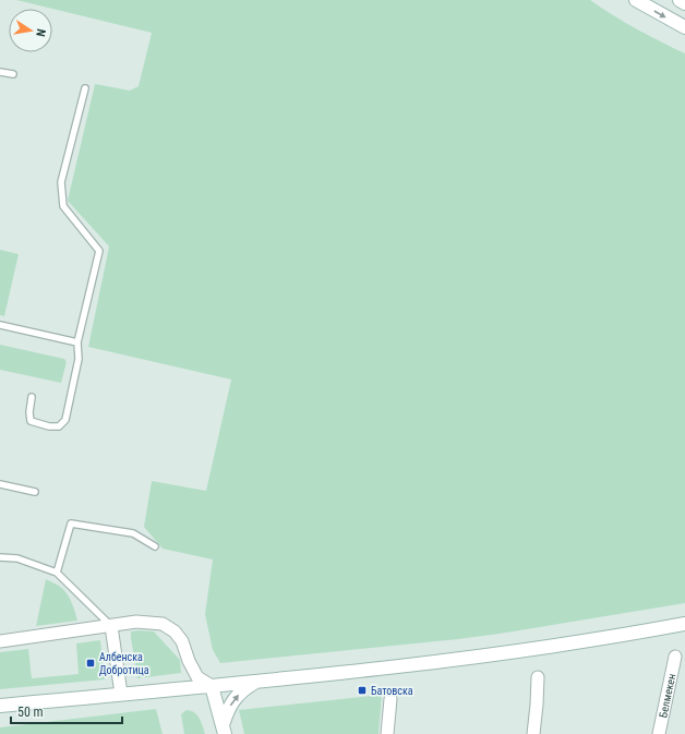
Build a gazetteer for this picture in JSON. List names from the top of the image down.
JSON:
{
  "streets": {
    "street": ["Белмекен"]
  },
  "places": {
    "transit": ["Албенска Добротица", "Батовска"]
  },
  "scale_bar": "50 m",
  "north": "right"
}
